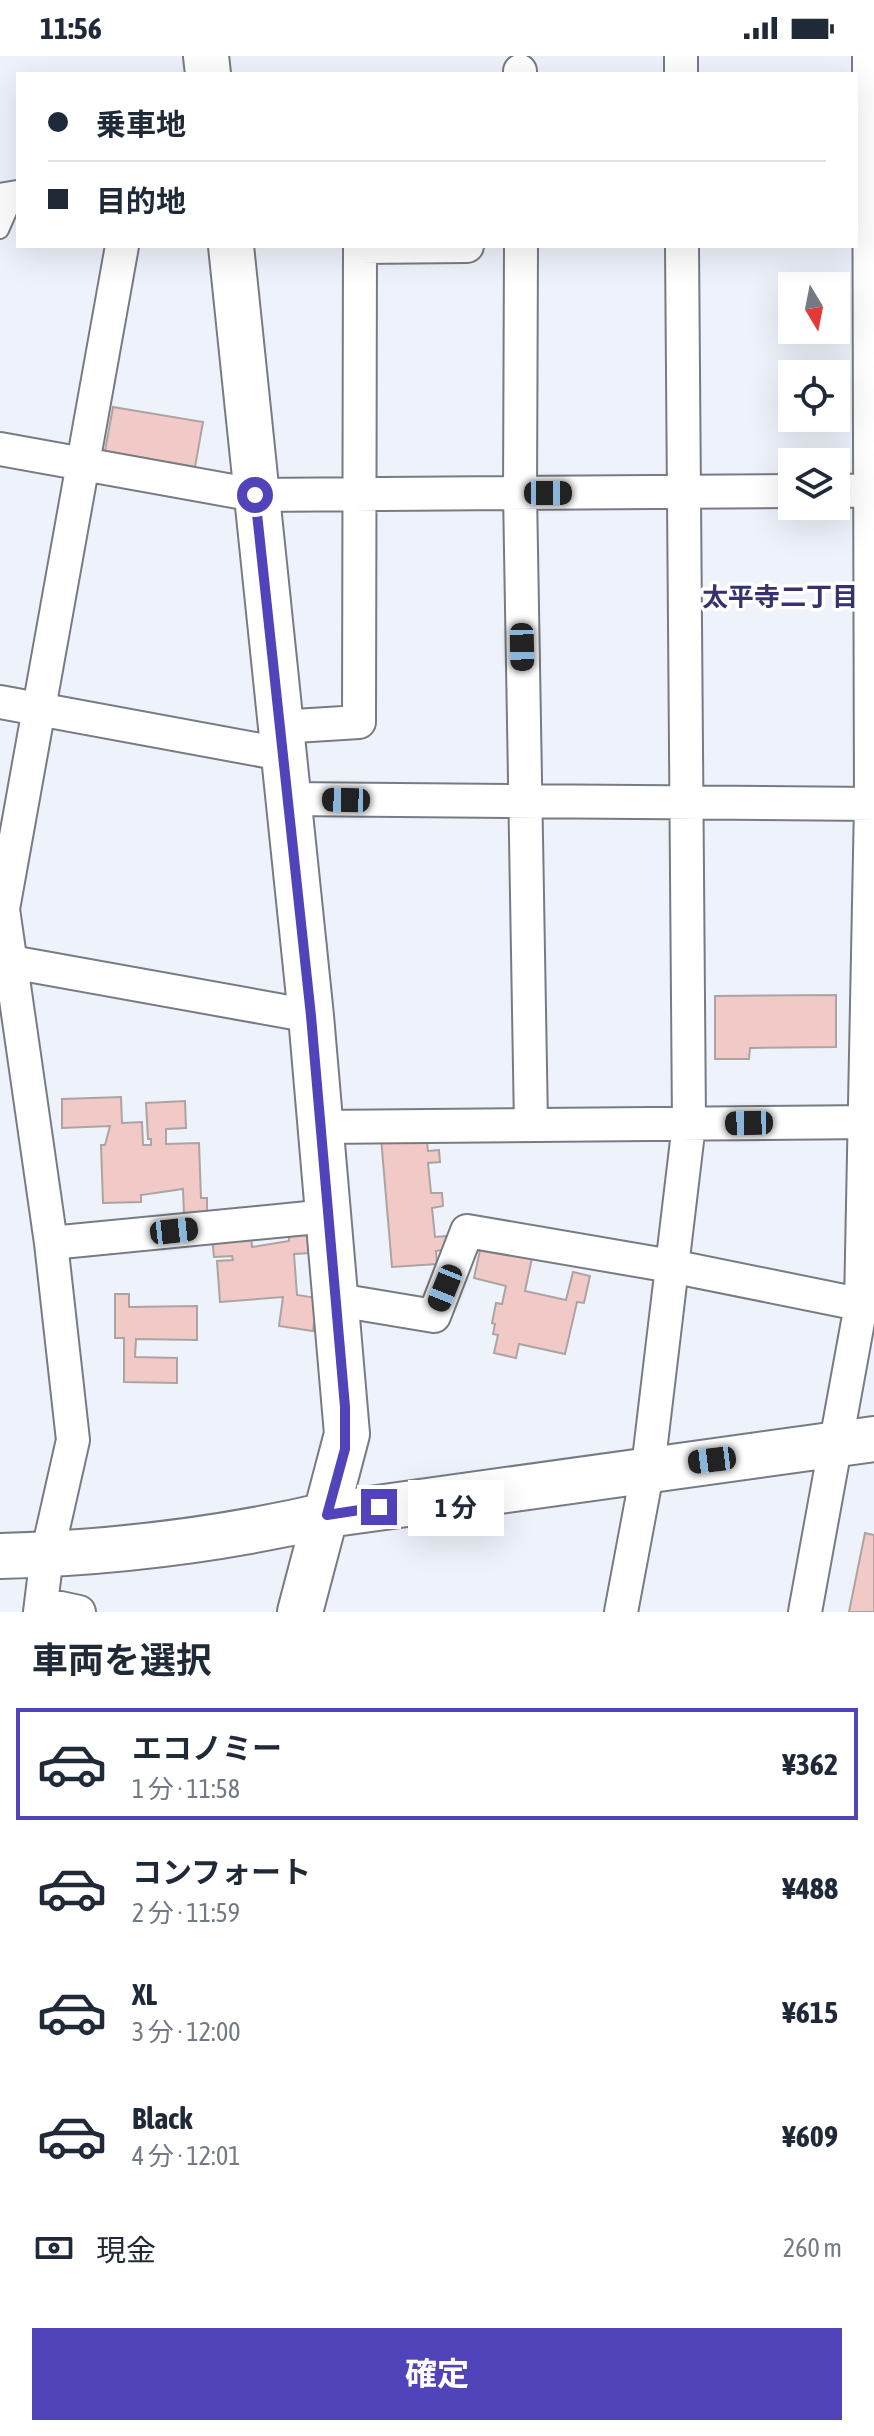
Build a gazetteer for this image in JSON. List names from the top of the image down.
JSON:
{
  "districts": ["太平寺二丁目"],
  "north": "bottom",
  "page": {
    "status": "11:56",
    "banner": ["乗車地", "目的地"],
    "bubble": "1 分",
    "heading": "車両を選択",
    "list": [
      {
        "name": "エコノミー",
        "note": "1 分 · 11:58",
        "value": "¥362"
      },
      {
        "name": "コンフォート",
        "note": "2 分 · 11:59",
        "value": "¥488"
      },
      {
        "name": "XL",
        "note": "3 分 · 12:00",
        "value": "¥615"
      },
      {
        "name": "Black",
        "note": "4 分 · 12:01",
        "value": "¥609"
      }
    ],
    "pay": ["現金", "260 m"],
    "buttons": "確定"
  }
}
